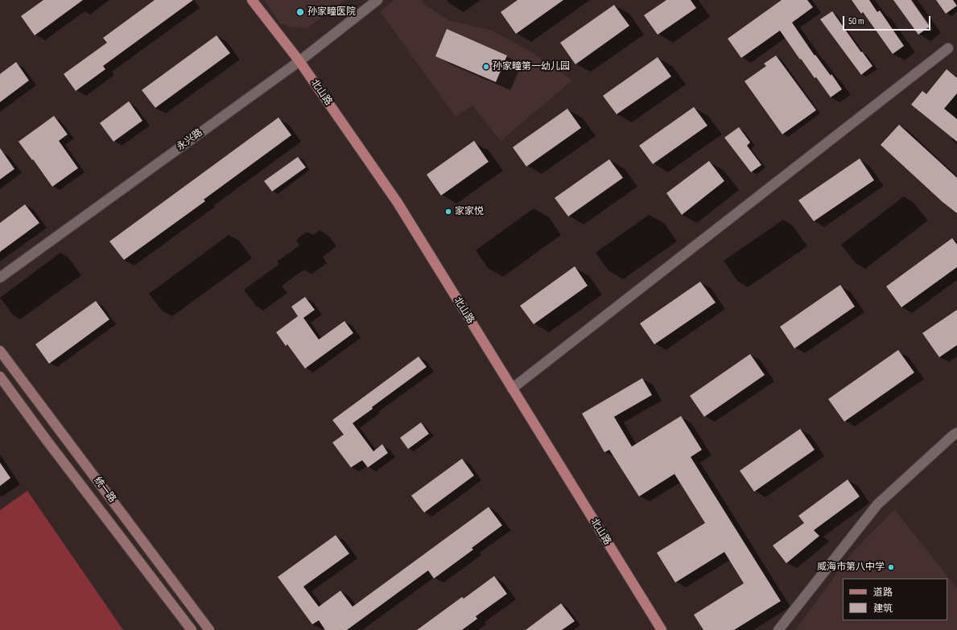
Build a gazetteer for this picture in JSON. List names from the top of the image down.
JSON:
{
  "streets": {
    "main road": ["北山路", "统一路"],
    "street": ["永兴路"]
  },
  "crossings": [
    ["北山路", "永兴路"]
  ],
  "places": [
    "孙家疃医院",
    "孙家疃第一幼儿园",
    "家家悦",
    "威海市第八中学"
  ],
  "legend": ["道路", "建筑"],
  "scale_bar": "50 m"
}
